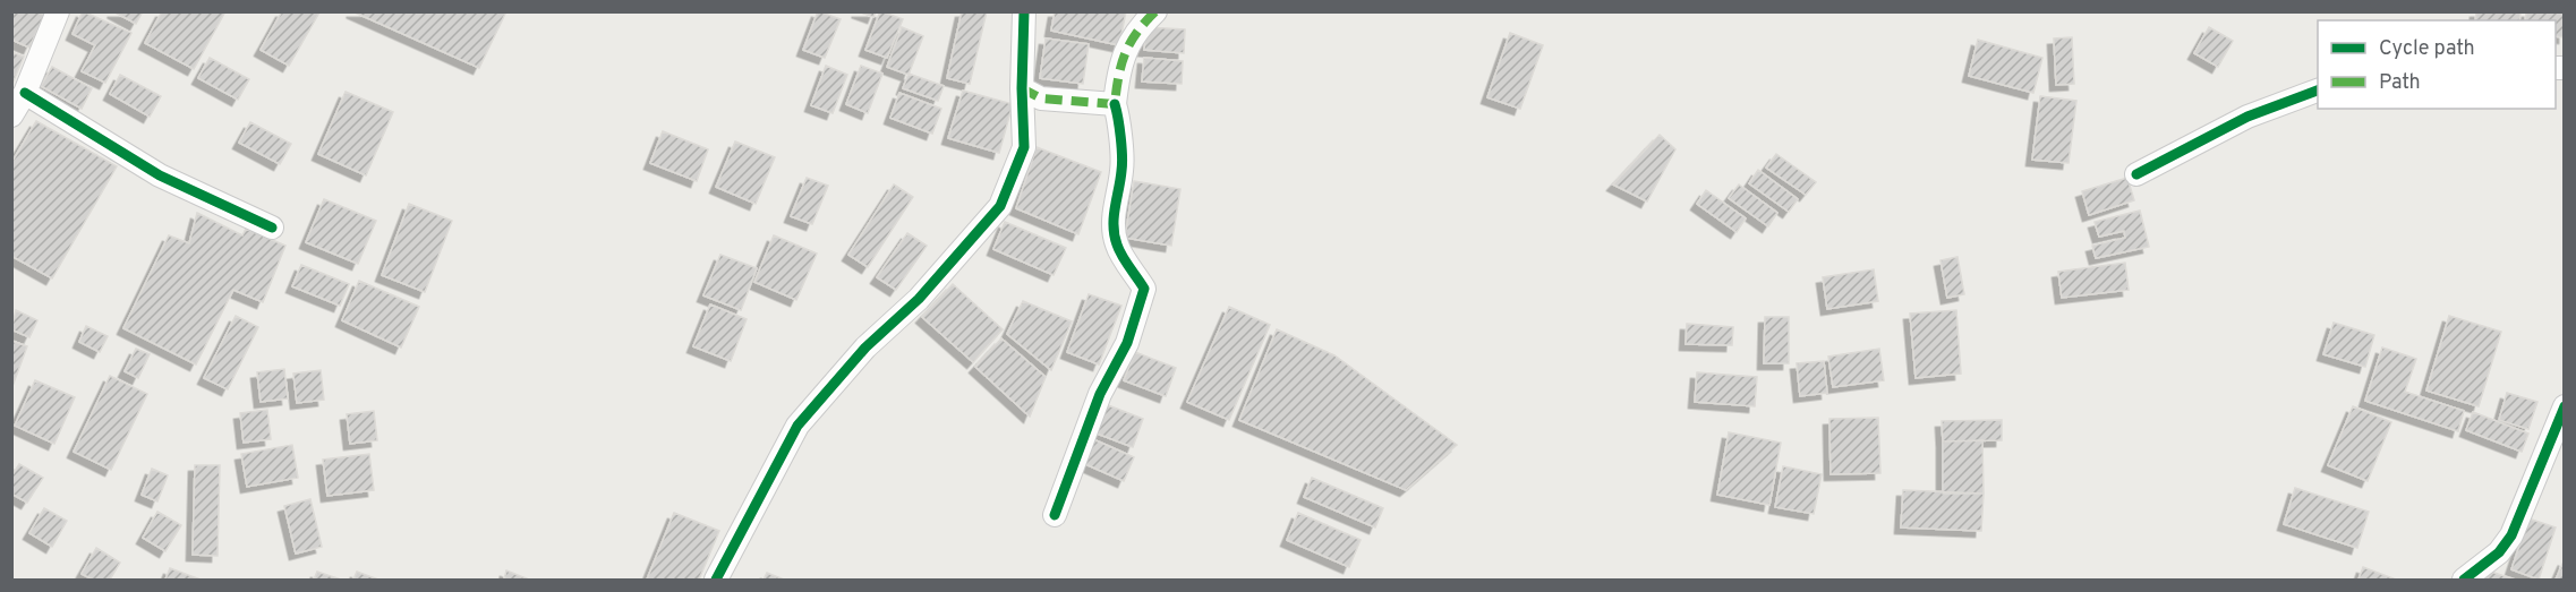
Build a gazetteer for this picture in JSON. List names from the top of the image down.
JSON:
{
  "legend": ["Cycle path", "Path"]
}
